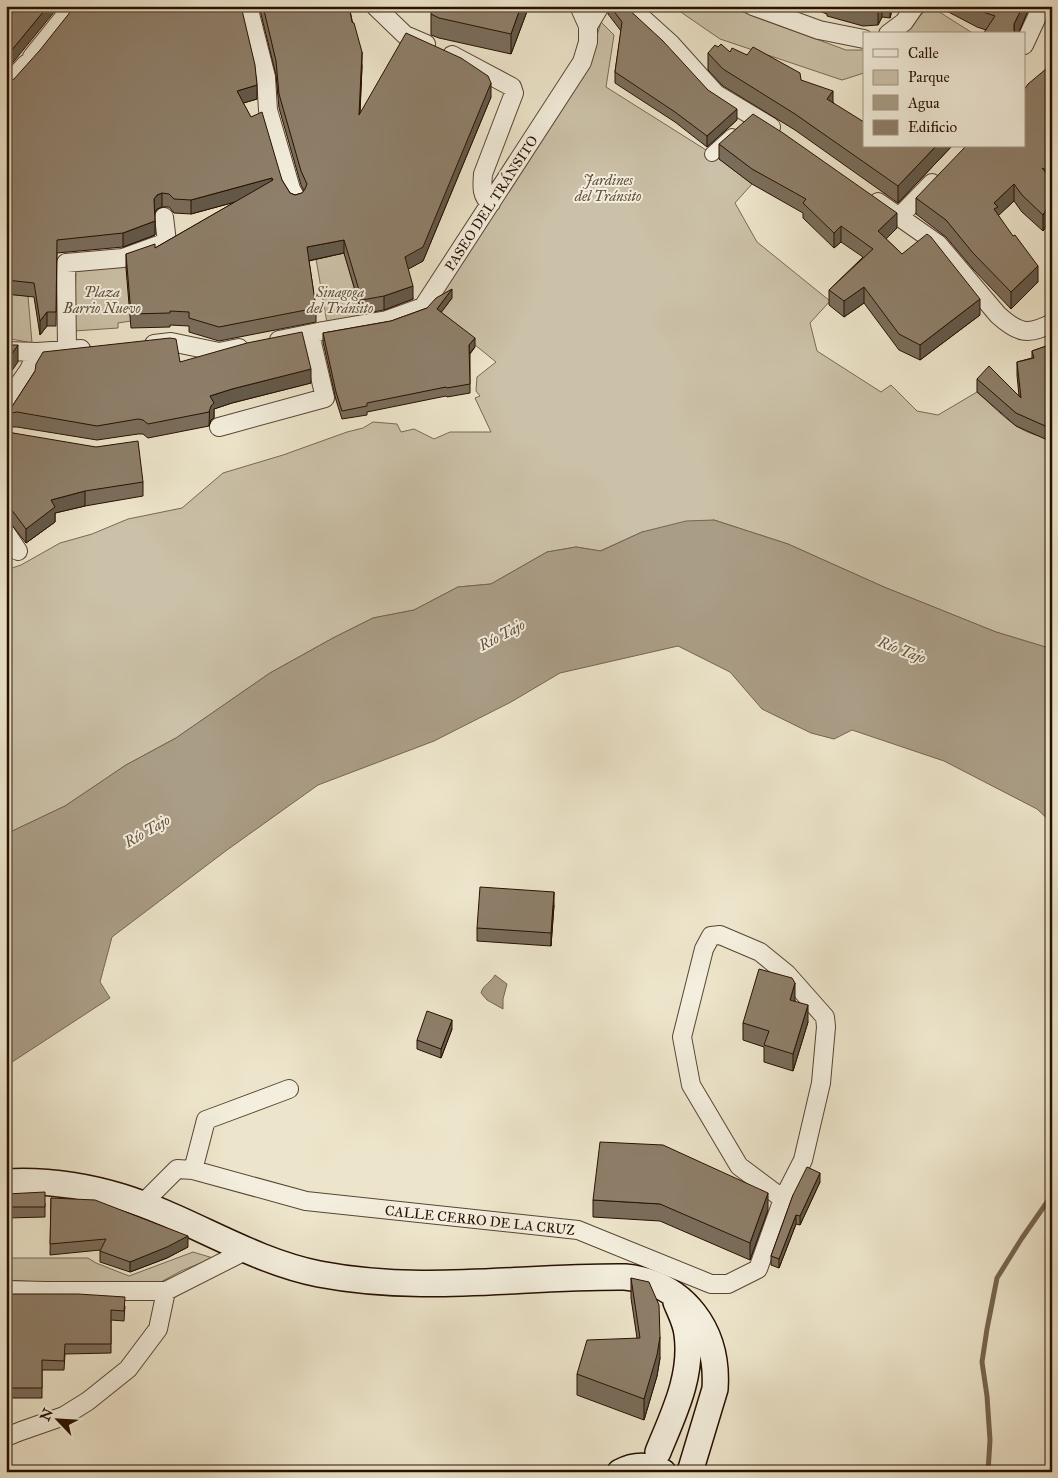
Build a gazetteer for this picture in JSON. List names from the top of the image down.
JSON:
{
  "streets": {
    "street": ["PASEO DEL TRÁNSITO", "CALLE CERRO DE LA CRUZ"]
  },
  "water": ["Río Tajo"],
  "parks": ["Jardines del Tránsito", "Plaza Barrio Nuevo", "Sinagoga del Tránsito"],
  "legend": [
    "Calle",
    "Parque",
    "Agua",
    "Edificio"
  ],
  "north": "top left"
}
